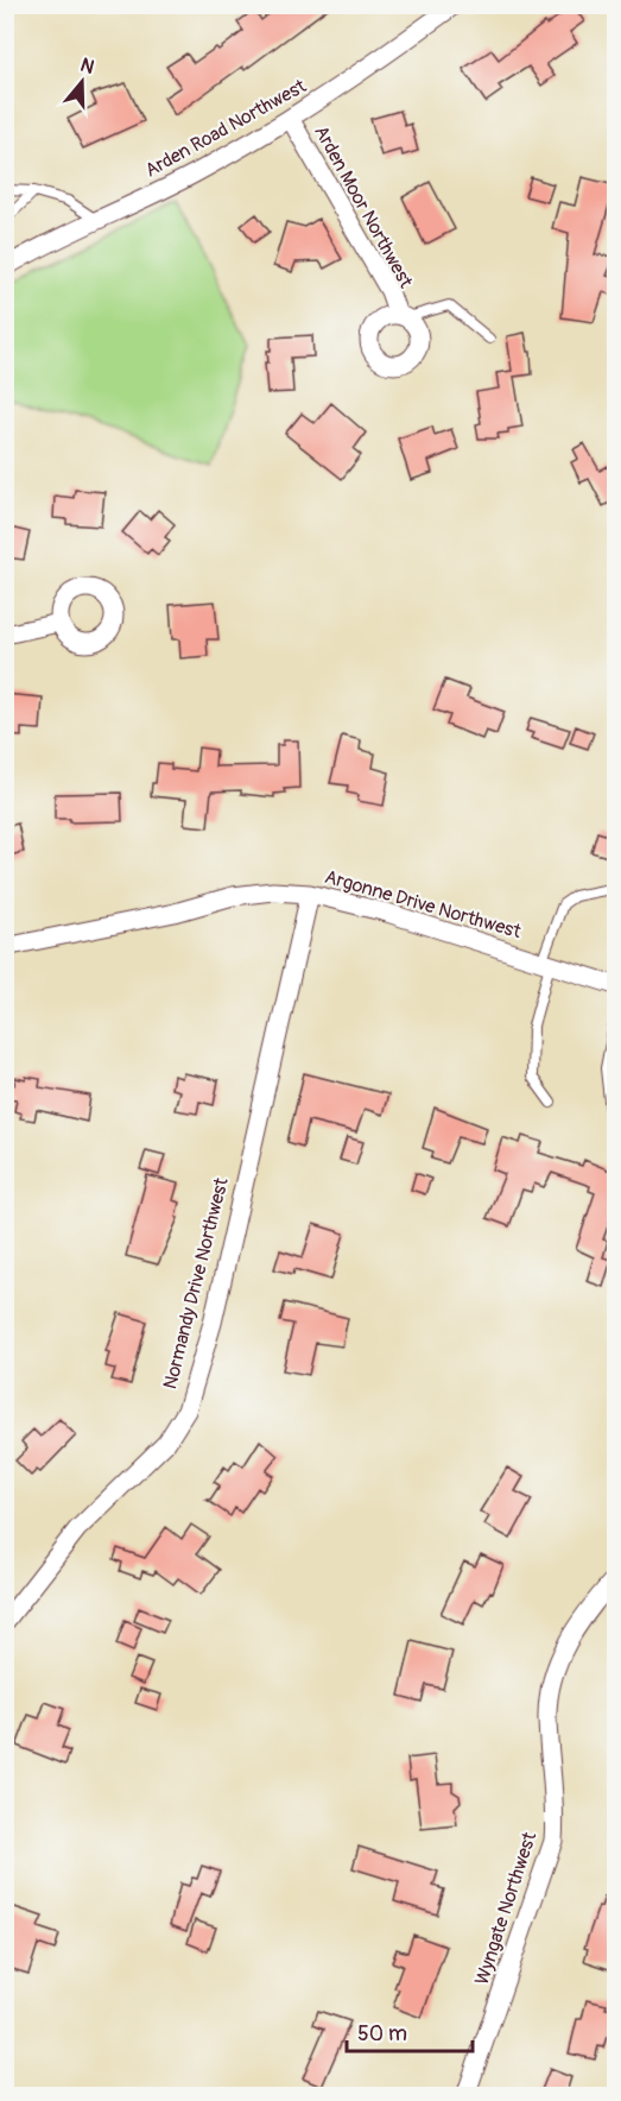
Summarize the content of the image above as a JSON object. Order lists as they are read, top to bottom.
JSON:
{
  "streets": {
    "street": [
      "Arden Road Northwest",
      "Arden Moor Northwest",
      "Argonne Drive Northwest",
      "Normandy Drive Northwest",
      "Wyngate Northwest"
    ]
  },
  "crossings": [
    ["Arden Road Northwest", "Arden Moor Northwest"],
    ["Argonne Drive Northwest", "Normandy Drive Northwest"]
  ],
  "scale_bar": "50 m",
  "north": "top"
}
